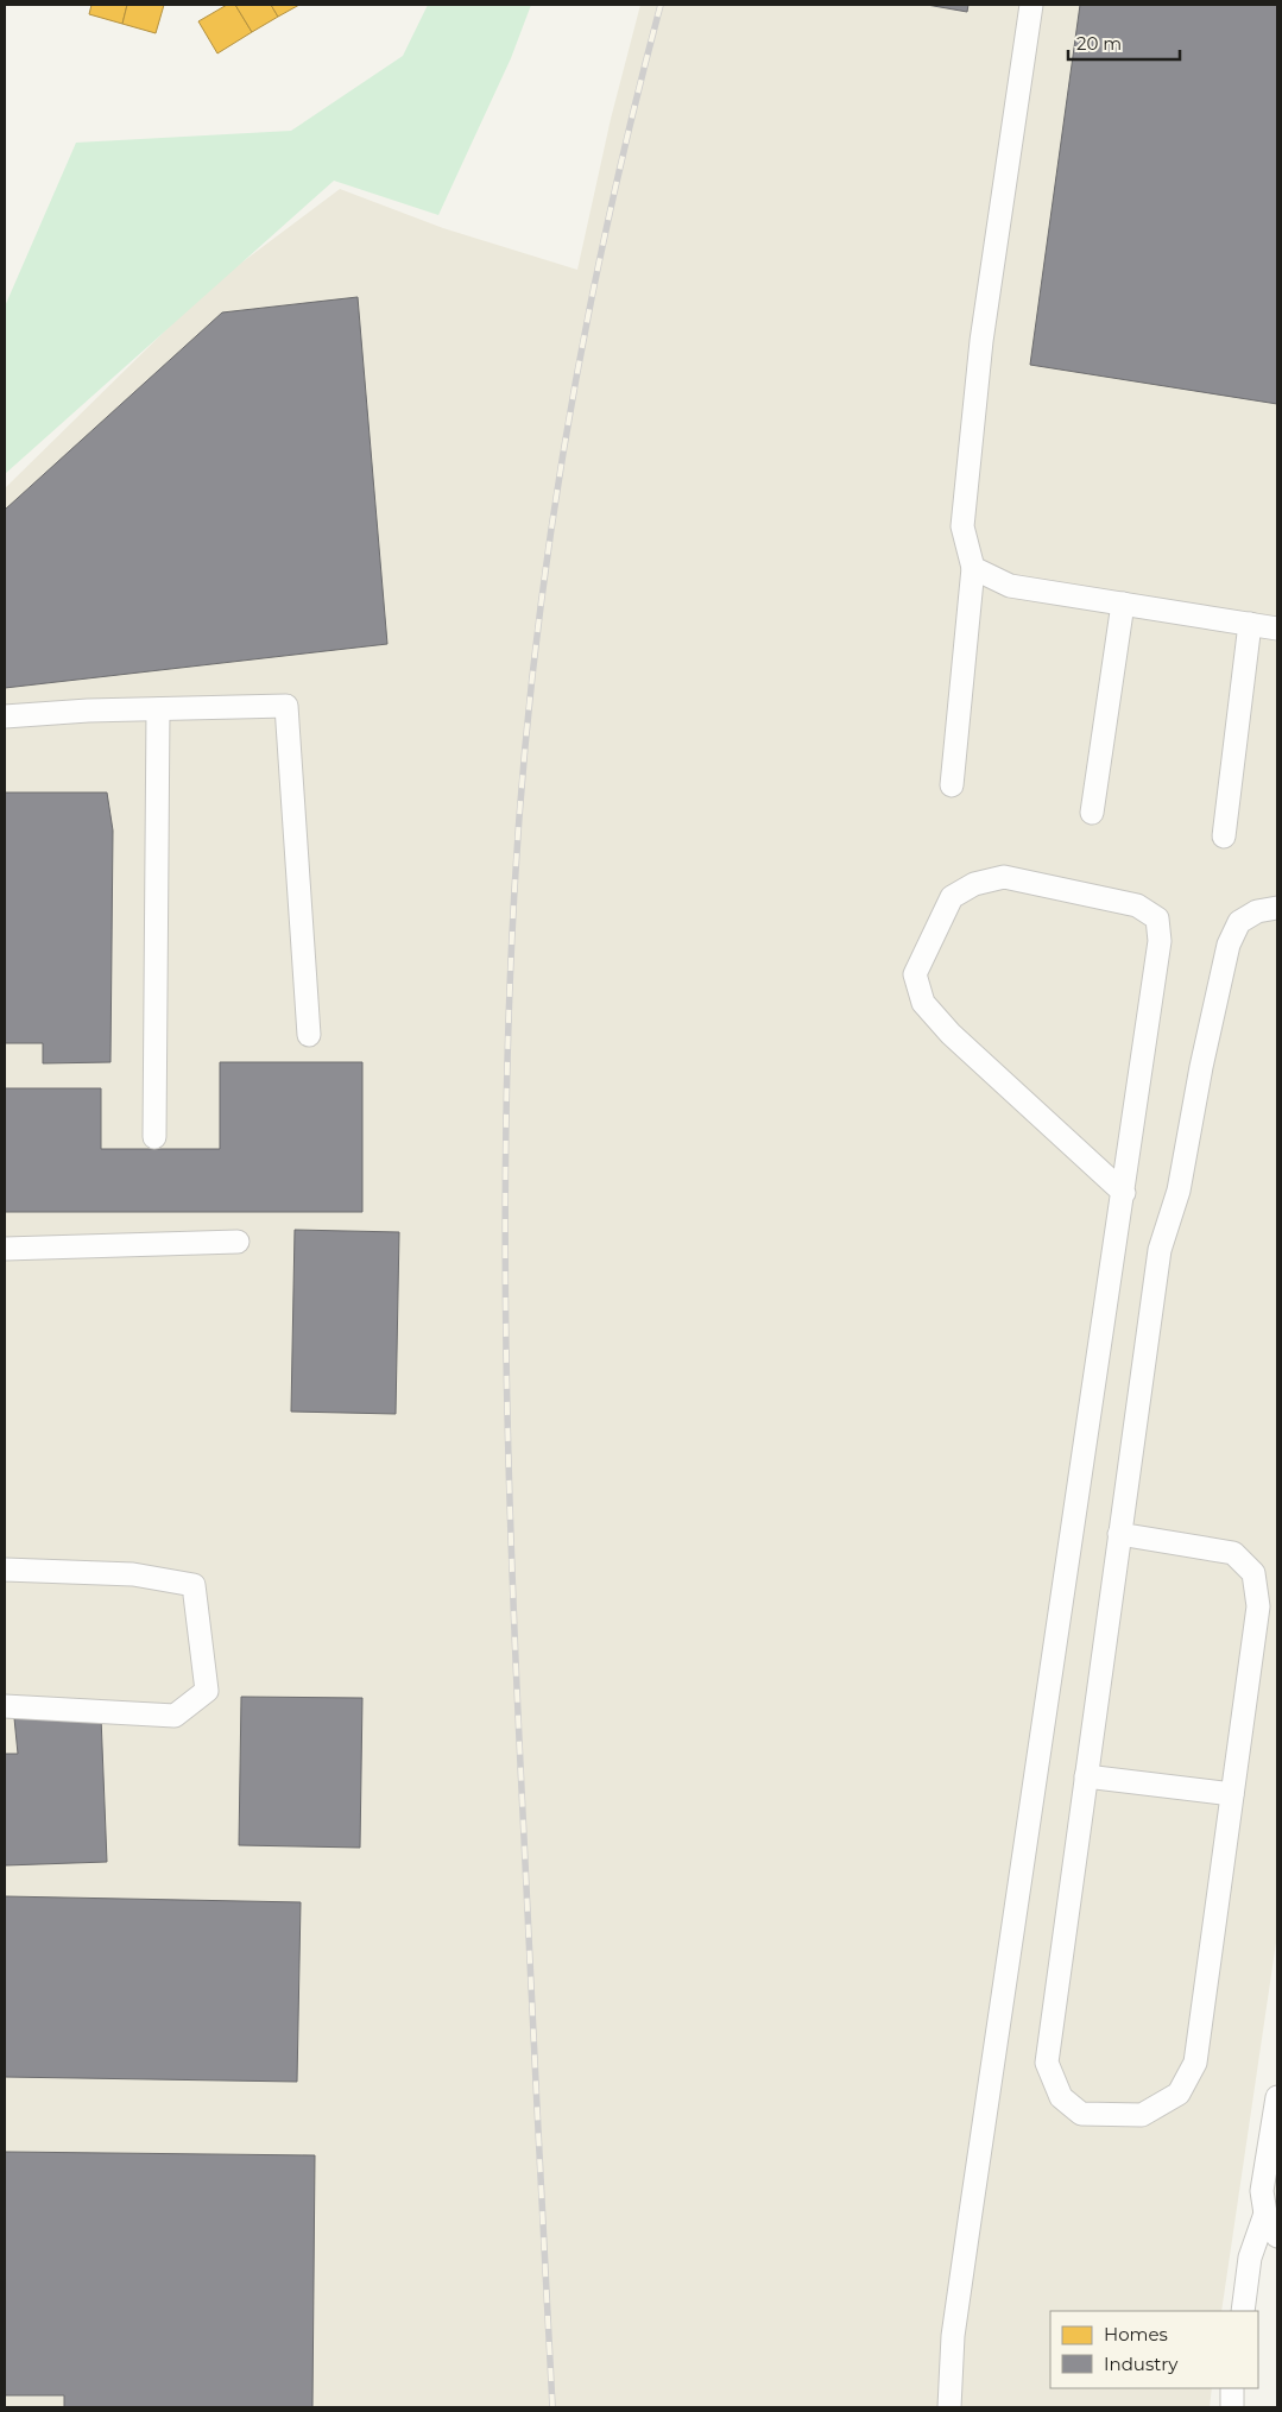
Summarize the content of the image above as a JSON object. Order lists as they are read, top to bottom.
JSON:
{
  "legend": ["Homes", "Industry"],
  "scale_bar": "20 m"
}
